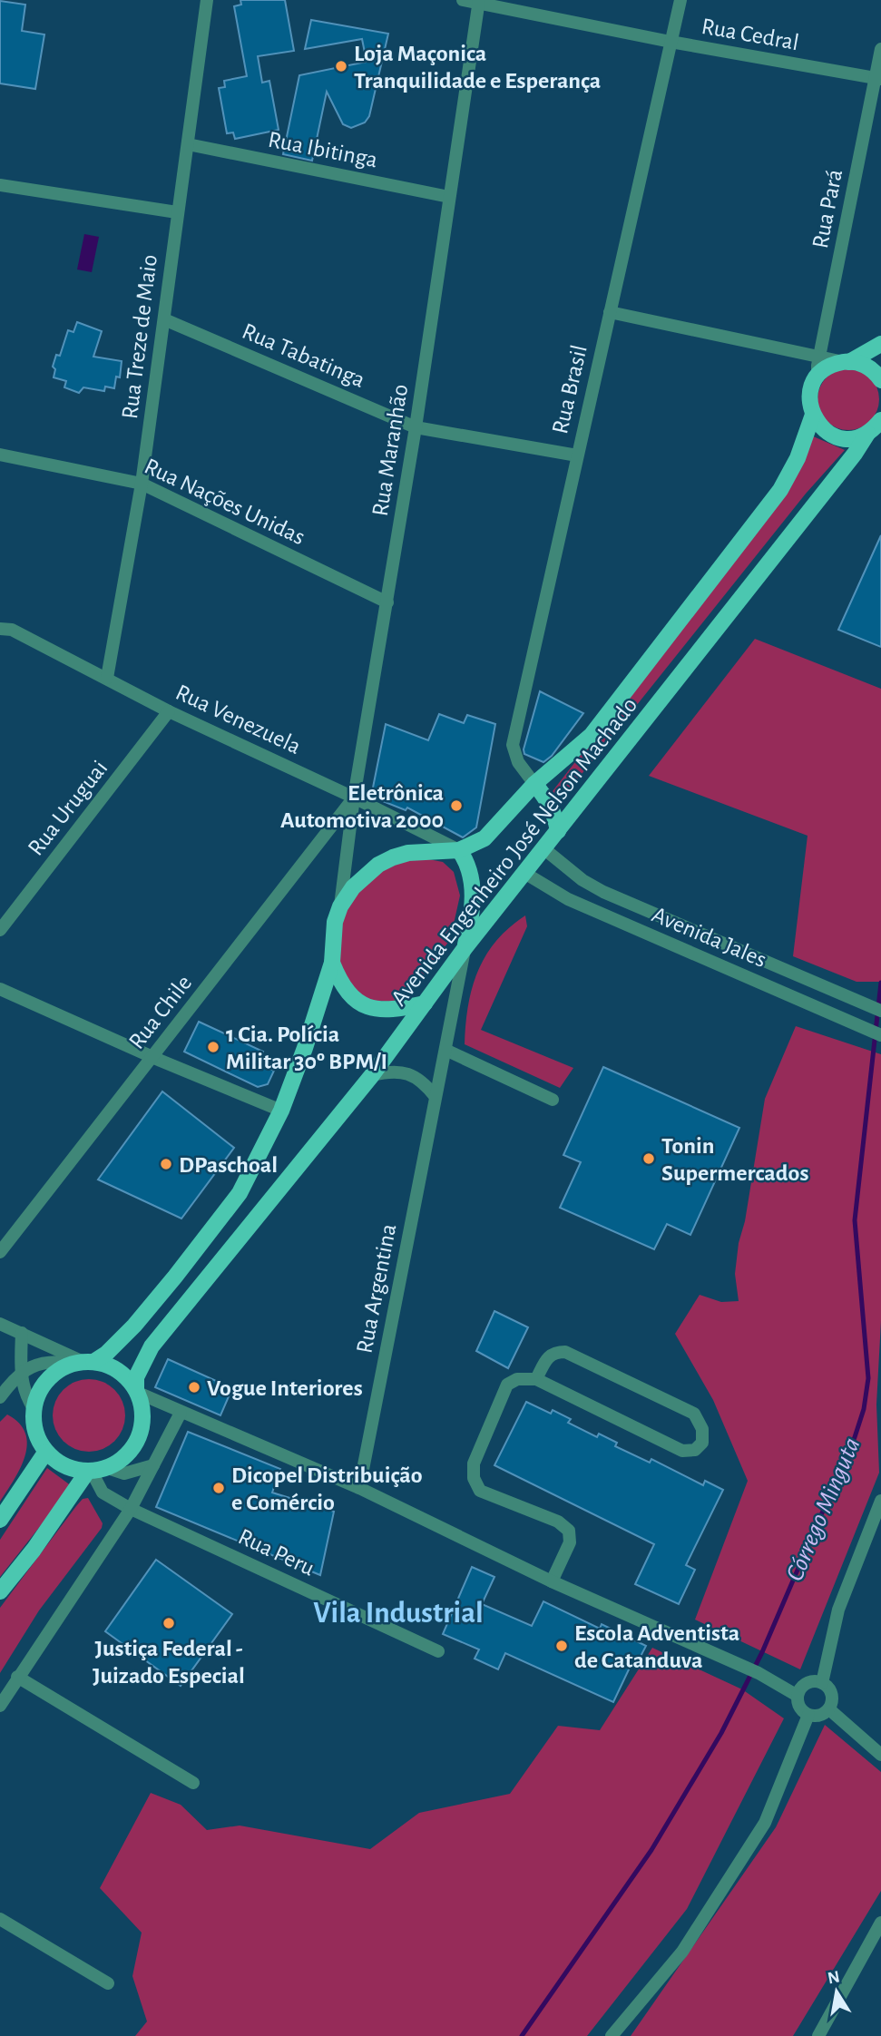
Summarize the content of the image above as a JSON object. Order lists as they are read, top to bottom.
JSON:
{
  "streets": {
    "main road": ["Avenida Engenheiro José Nelson Machado"],
    "street": [
      "Rua Cedral",
      "Rua Ibitinga",
      "Rua Pará",
      "Rua Treze de Maio",
      "Rua Tabatinga",
      "Rua Brasil",
      "Rua Maranhão",
      "Rua Nações Unidas",
      "Rua Venezuela",
      "Rua Uruguai",
      "Avenida Jales",
      "Rua Chile",
      "Rua Argentina",
      "Rua Peru"
    ]
  },
  "crossings": [
    ["Rua Cedral", "Rua Pará"],
    ["Rua Cedral", "Rua Brasil"],
    ["Rua Cedral", "Rua Maranhão"],
    ["Rua Ibitinga", "Rua Treze de Maio"],
    ["Rua Ibitinga", "Rua Maranhão"],
    ["Rua Pará", "Avenida Engenheiro José Nelson Machado"],
    ["Rua Treze de Maio", "Rua Tabatinga"],
    ["Rua Treze de Maio", "Rua Nações Unidas"],
    ["Rua Treze de Maio", "Rua Venezuela"],
    ["Rua Tabatinga", "Rua Brasil"],
    ["Rua Tabatinga", "Rua Maranhão"],
    ["Rua Brasil", "Avenida Engenheiro José Nelson Machado"],
    ["Rua Maranhão", "Rua Nações Unidas"],
    ["Rua Maranhão", "Rua Venezuela"],
    ["Rua Maranhão", "Avenida Engenheiro José Nelson Machado"],
    ["Rua Maranhão", "Rua Chile"],
    ["Rua Maranhão", "Rua Argentina"],
    ["Rua Venezuela", "Rua Uruguai"],
    ["Rua Venezuela", "Avenida Engenheiro José Nelson Machado"],
    ["Rua Venezuela", "Rua Chile"],
    ["Rua Venezuela", "Rua Argentina"],
    ["Avenida Engenheiro José Nelson Machado", "Avenida Jales"],
    ["Avenida Engenheiro José Nelson Machado", "Rua Argentina"],
    ["Avenida Engenheiro José Nelson Machado", "Rua Peru"]
  ],
  "districts": ["Vila Industrial"],
  "water": ["Córrego Minguta"],
  "places": [
    "Loja Maçonica Tranquilidade e Esperança",
    "Eletrônica Automotiva 2000",
    "1 Cia. Polícia Militar 30º BPM/I",
    "Tonin Supermercados",
    "DPaschoal",
    "Vogue Interiores",
    "Dicopel Distribuição e Comércio",
    "Justiça Federal - Juizado Especial",
    "Escola Adventista de Catanduva"
  ],
  "north": "top"
}
